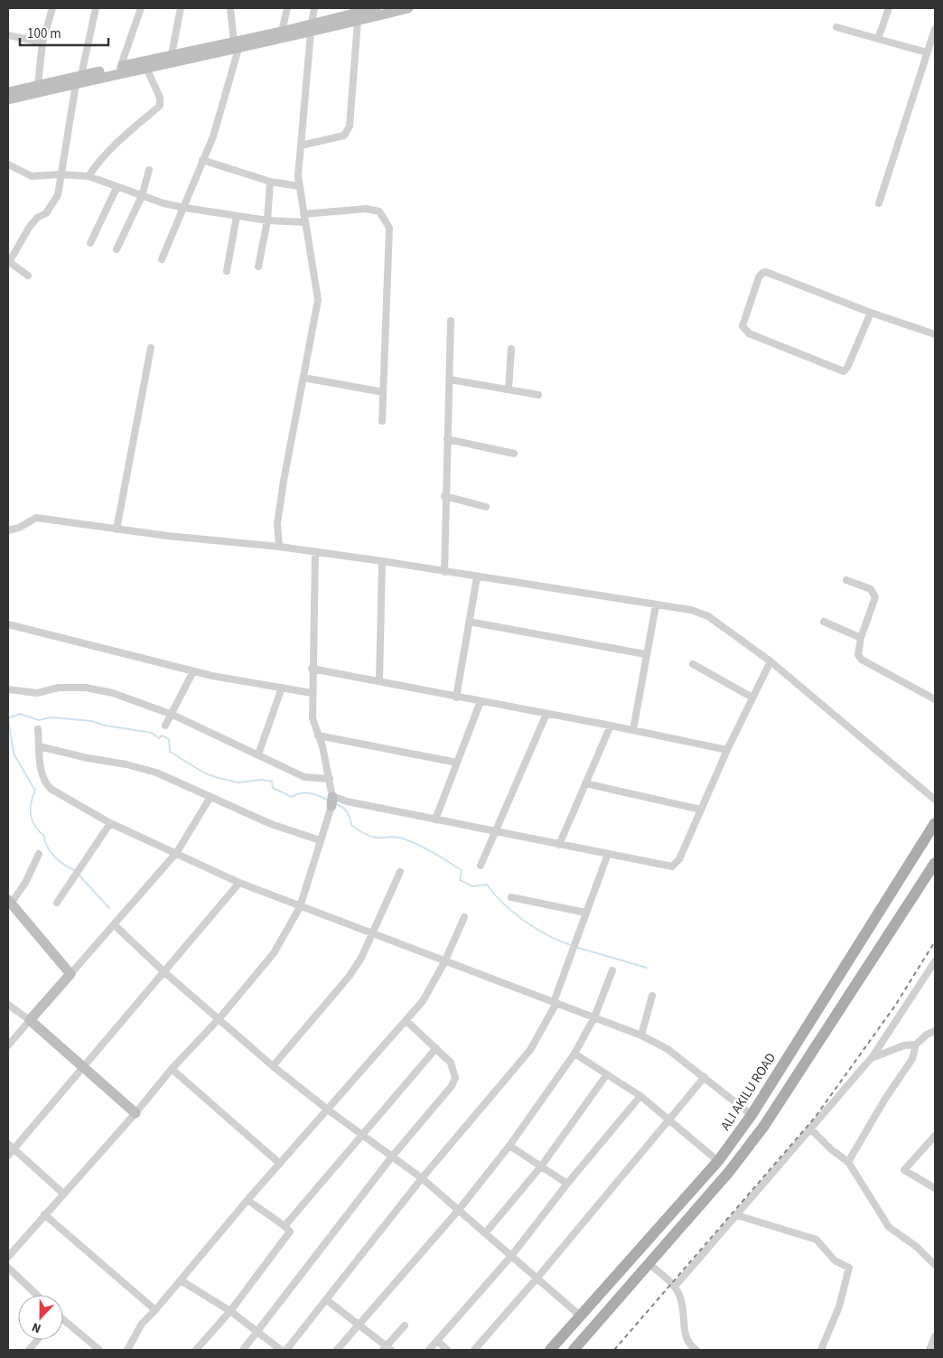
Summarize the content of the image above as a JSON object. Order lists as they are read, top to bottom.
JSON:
{
  "streets": {
    "main road": ["ALI AKILU ROAD"]
  },
  "scale_bar": "100 m",
  "north": "bottom"
}
